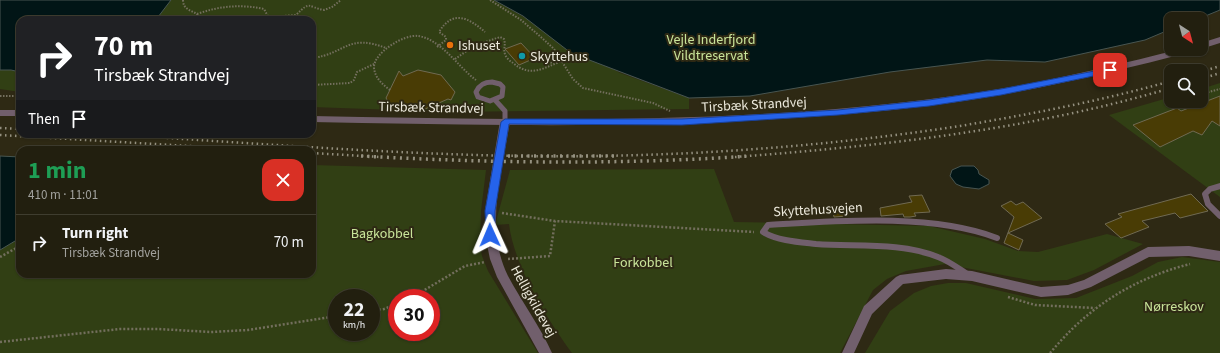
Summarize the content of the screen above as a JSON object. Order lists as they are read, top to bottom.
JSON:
{
  "streets": {
    "street": ["Tirsbæk Strandvej", "Skyttehusvejen", "Helligkildevej"]
  },
  "crossings": [
    ["Tirsbæk Strandvej", "Helligkildevej"]
  ],
  "parks": [
    "Vejle Inderfjord Vildtreservat",
    "Bagkobbel",
    "Forkobbel",
    "Nørreskov"
  ],
  "places": ["Ishuset", "Skyttehus"],
  "north": "bottom right",
  "page": {
    "turn": ["70 m", "Tirsbæk Strandvej"],
    "then": "Then",
    "heading": ["1 min", "410 m · 11:01"],
    "list": [
      {
        "name": "Turn right",
        "note": "Tirsbæk Strandvej",
        "value": "70 m"
      }
    ],
    "speed": "22 km/h",
    "limit": "30"
  }
}
